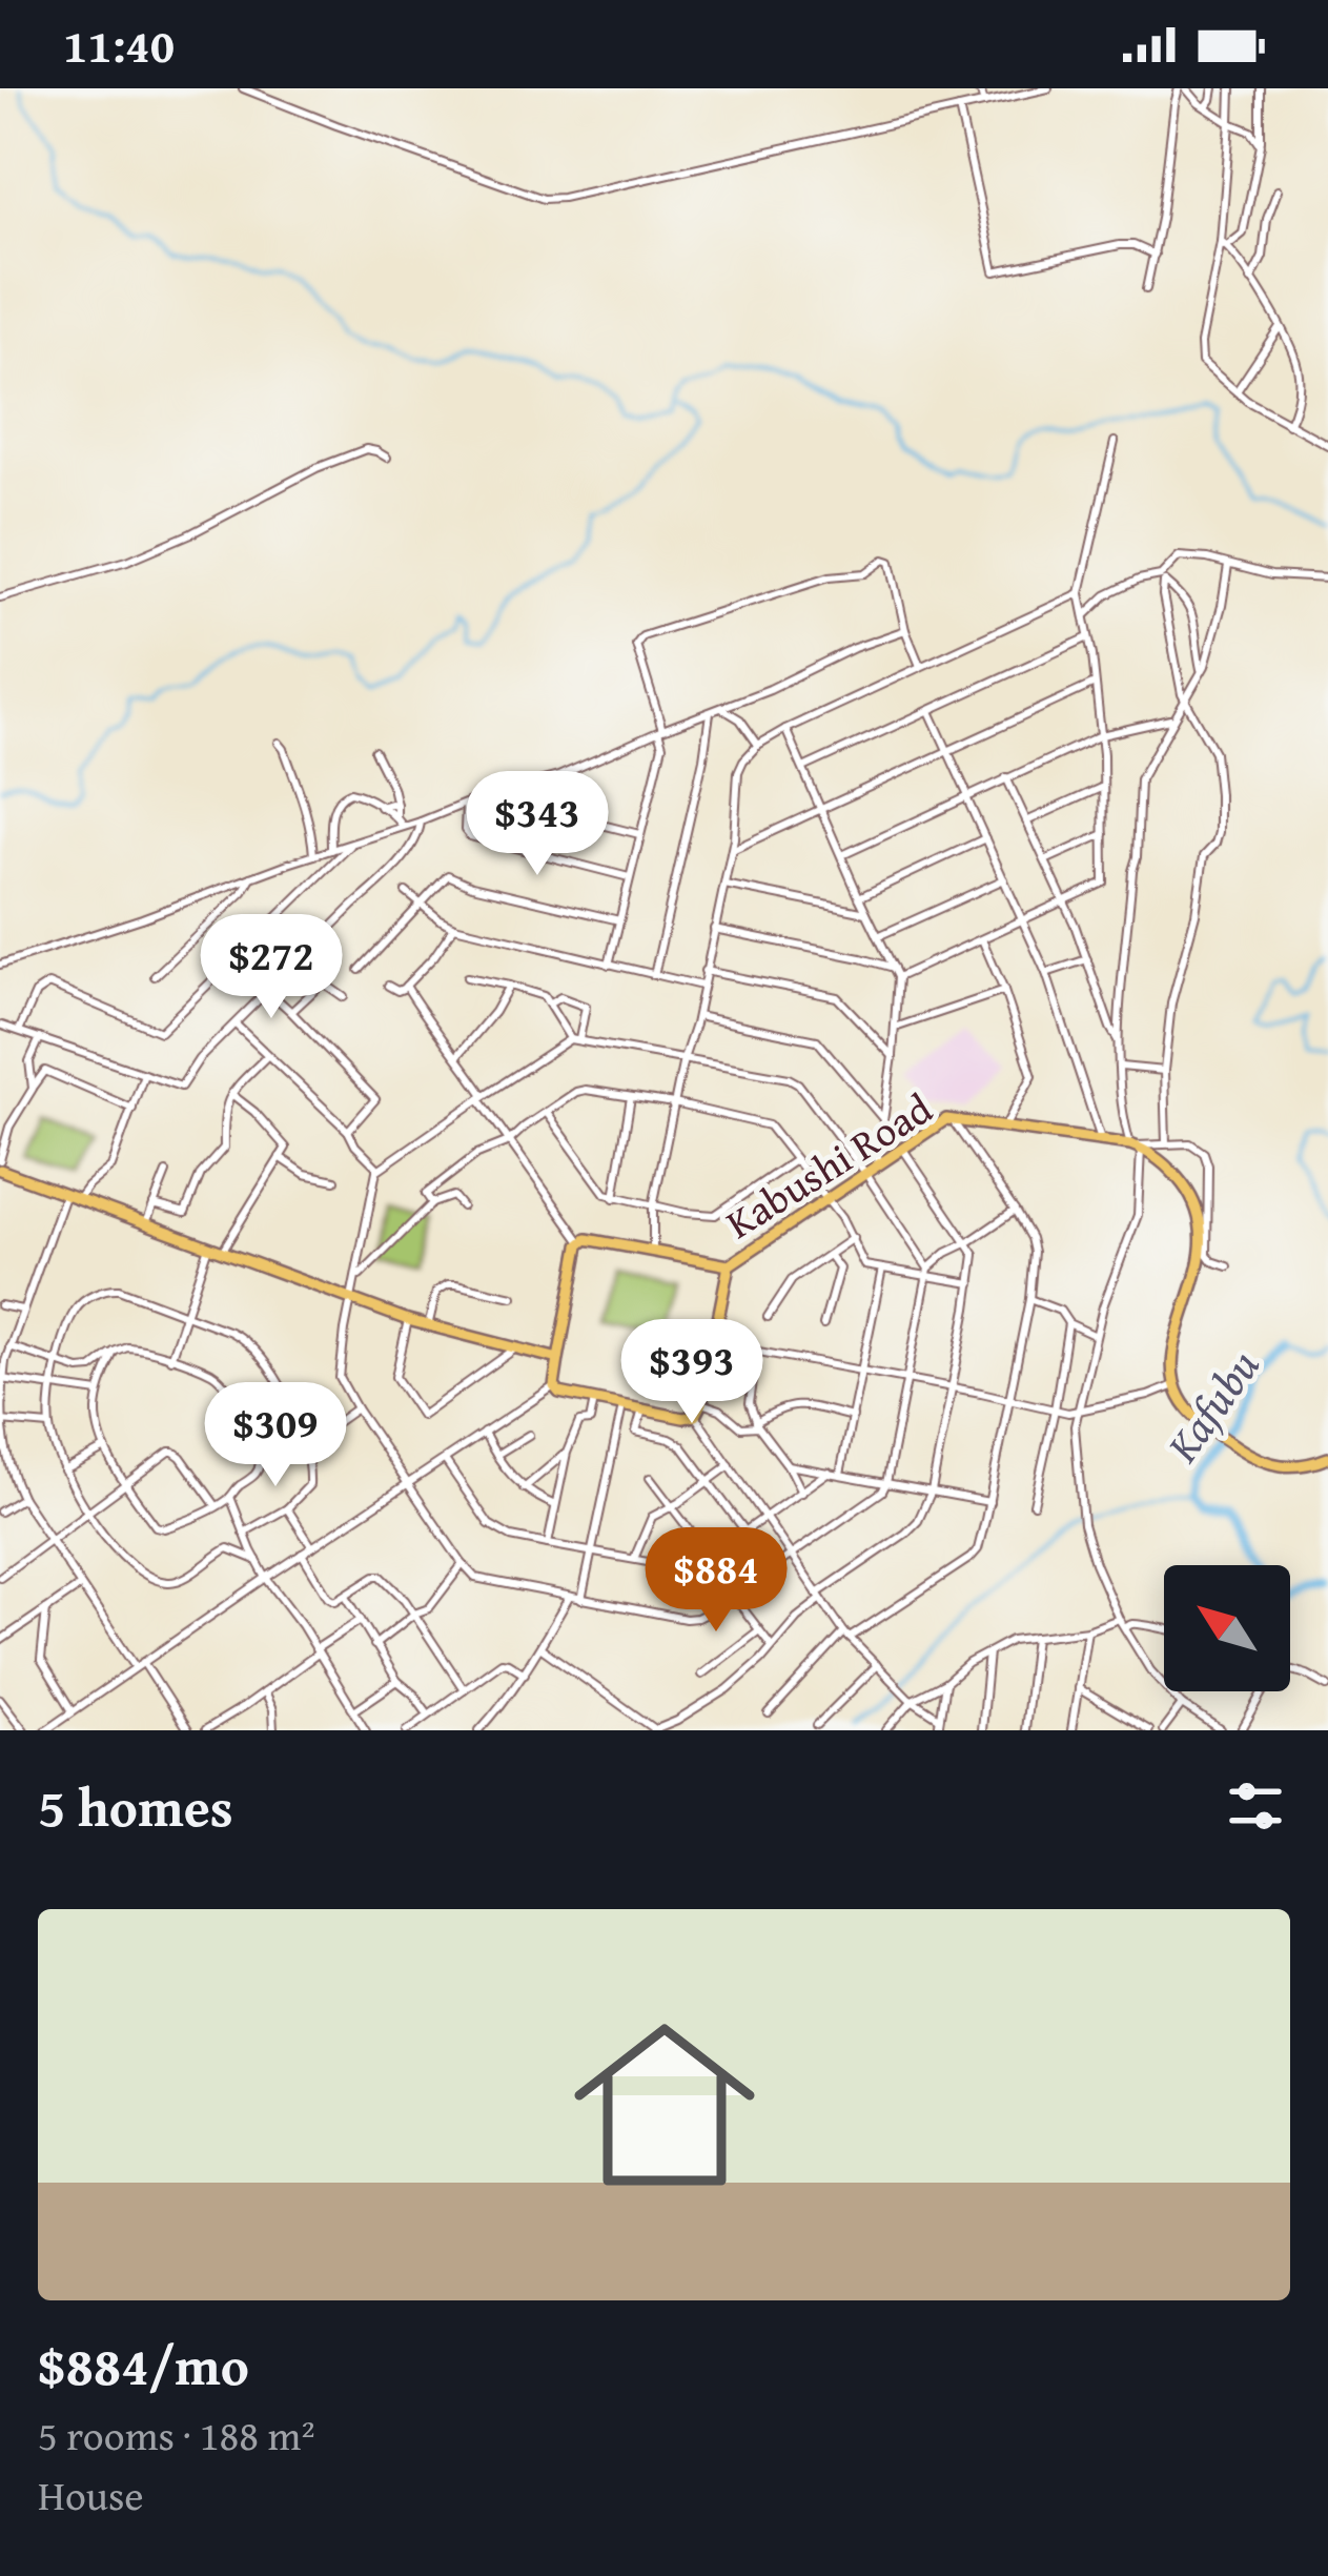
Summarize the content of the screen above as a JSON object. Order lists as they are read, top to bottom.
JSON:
{
  "streets": {
    "main road": ["Kabushi Road"]
  },
  "water": ["Kafubu"],
  "north": "top left",
  "page": {
    "status": "11:40",
    "price": [
      "$343",
      "$272",
      "$393",
      "$309",
      "$884"
    ],
    "heading": "5 homes",
    "list": [
      {
        "name": "$884/mo",
        "note": "5 rooms · 188 m² · House"
      }
    ]
  }
}
